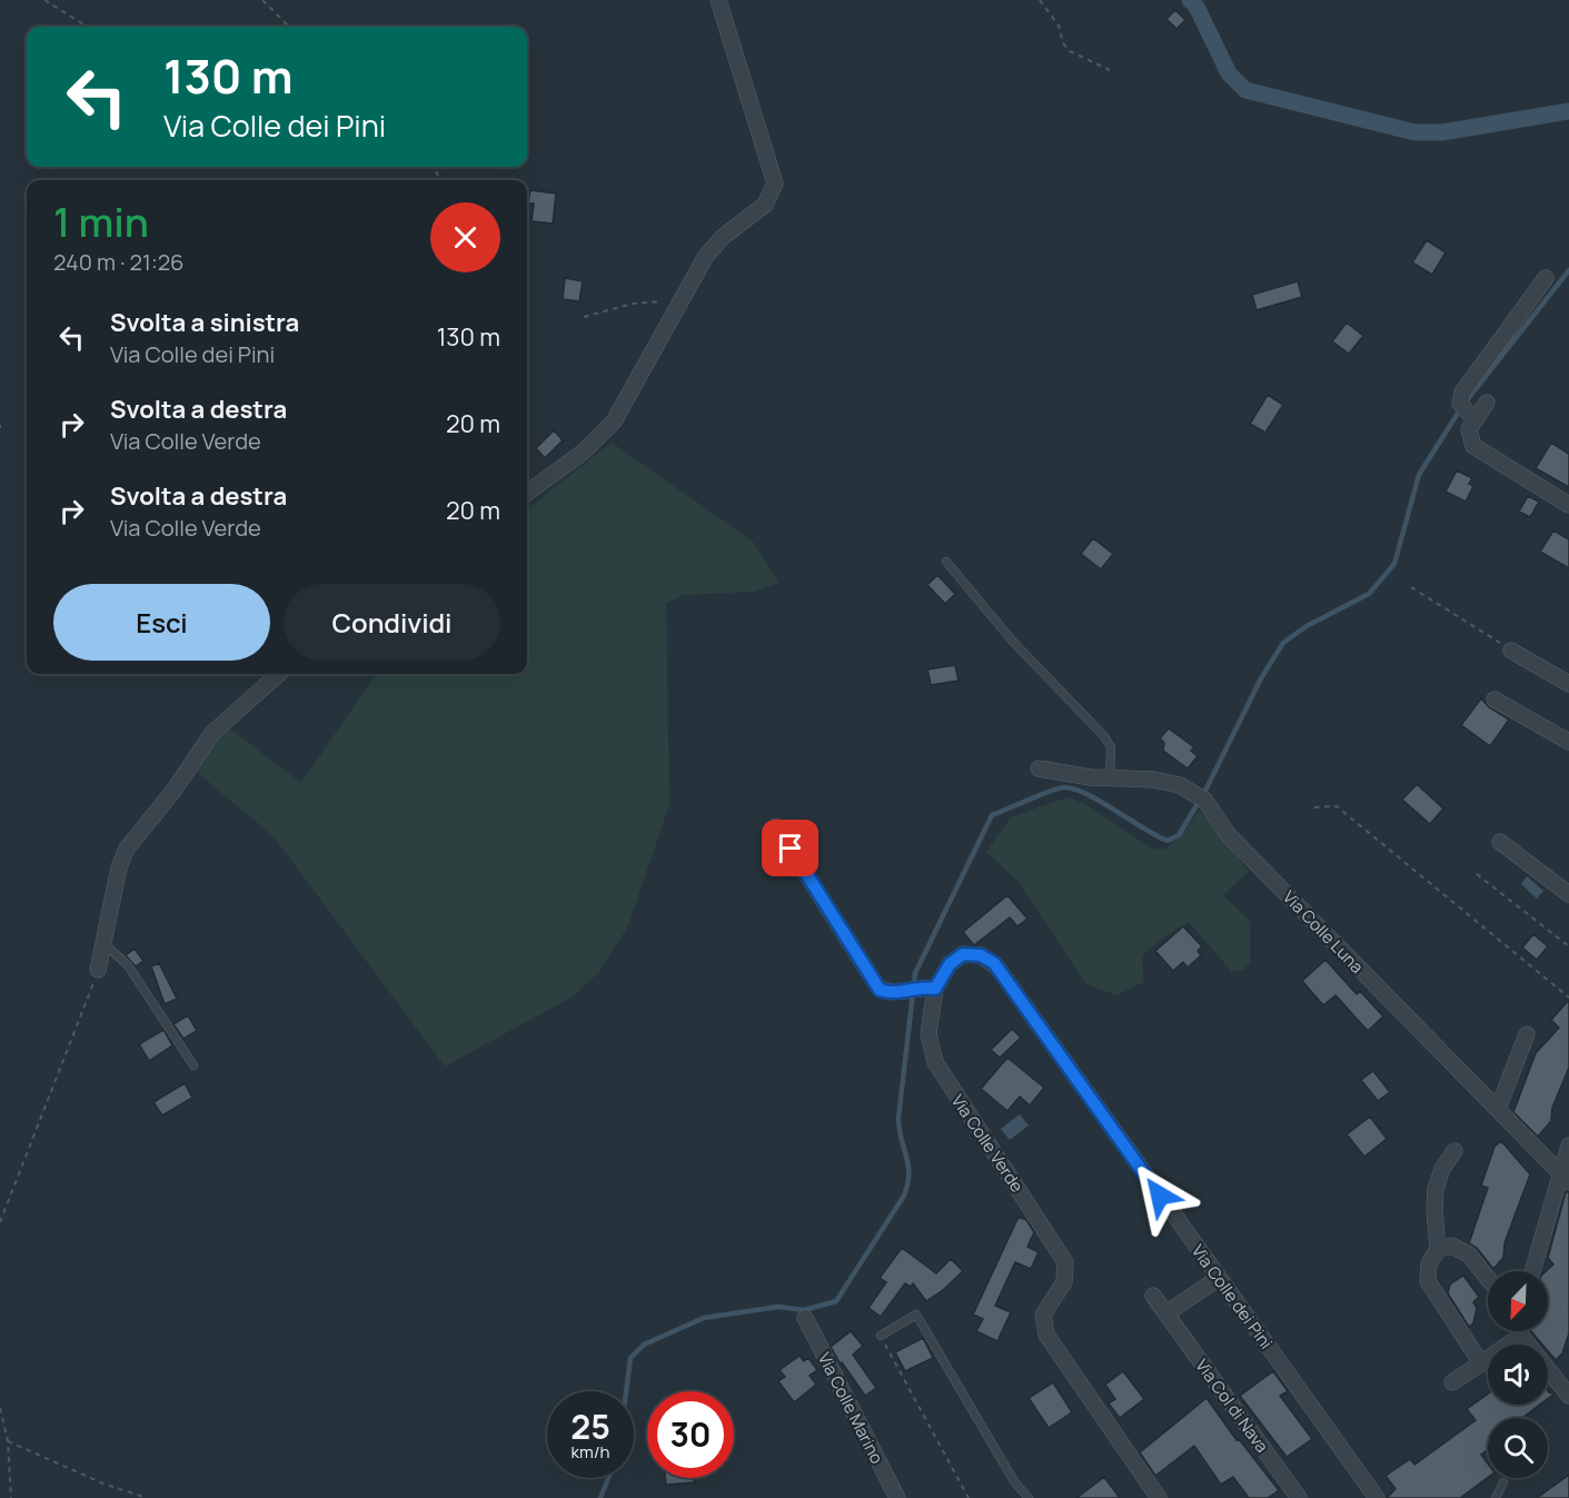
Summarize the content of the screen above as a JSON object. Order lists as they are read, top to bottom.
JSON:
{
  "streets": {
    "street": [
      "Via Colle Luna",
      "Via Colle Verde",
      "Via Colle dei Pini",
      "Via Col di Nava",
      "Via Colle Marino"
    ]
  },
  "crossings": [
    ["Via Colle Verde", "Via Colle dei Pini"]
  ],
  "north": "bottom left",
  "page": {
    "turn": ["130 m", "Via Colle dei Pini"],
    "heading": ["1 min", "240 m · 21:26"],
    "list": [
      {
        "name": "Svolta a sinistra",
        "note": "Via Colle dei Pini",
        "value": "130 m"
      },
      {
        "name": "Svolta a destra",
        "note": "Via Colle Verde",
        "value": "20 m"
      },
      {
        "name": "Svolta a destra",
        "note": "Via Colle Verde",
        "value": "20 m"
      }
    ],
    "buttons": ["Esci", "Condividi"],
    "speed": "25 km/h",
    "limit": "30"
  }
}
